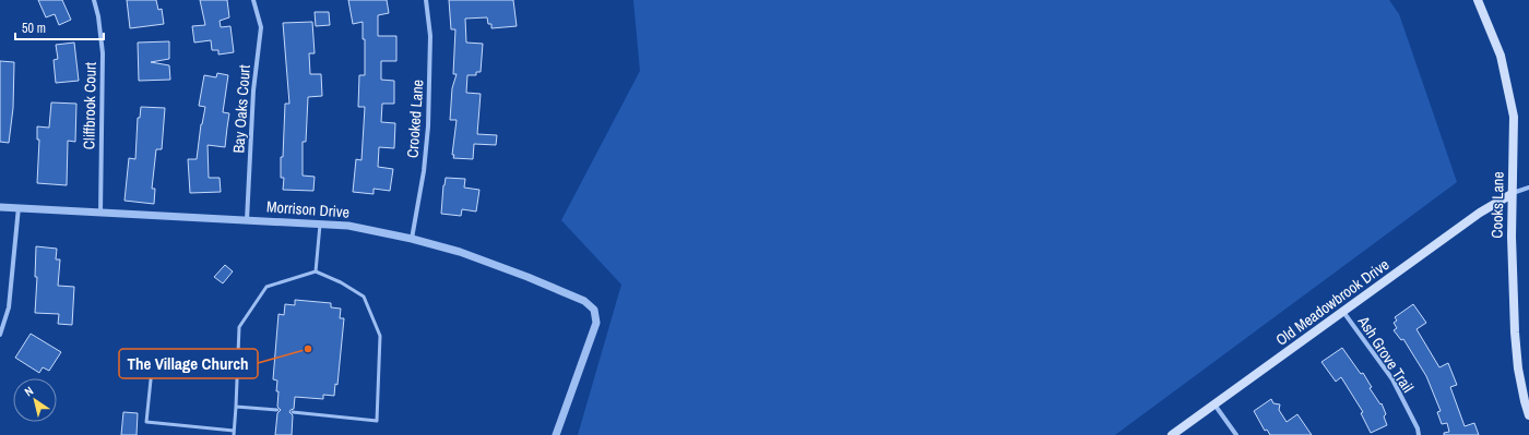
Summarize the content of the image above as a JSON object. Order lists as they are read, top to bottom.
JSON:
{
  "streets": {
    "main road": ["Cooks Lane", "Old Meadowbrook Drive"],
    "street": [
      "Cliffbrook Court",
      "Bay Oaks Court",
      "Crooked Lane",
      "Morrison Drive",
      "Ash Grove Trail"
    ]
  },
  "crossings": [
    ["Cliffbrook Court", "Morrison Drive"],
    ["Bay Oaks Court", "Morrison Drive"],
    ["Crooked Lane", "Morrison Drive"],
    ["Cooks Lane", "Old Meadowbrook Drive"],
    ["Old Meadowbrook Drive", "Ash Grove Trail"]
  ],
  "places": ["The Village Church"],
  "scale_bar": "50 m",
  "north": "top left"
}
